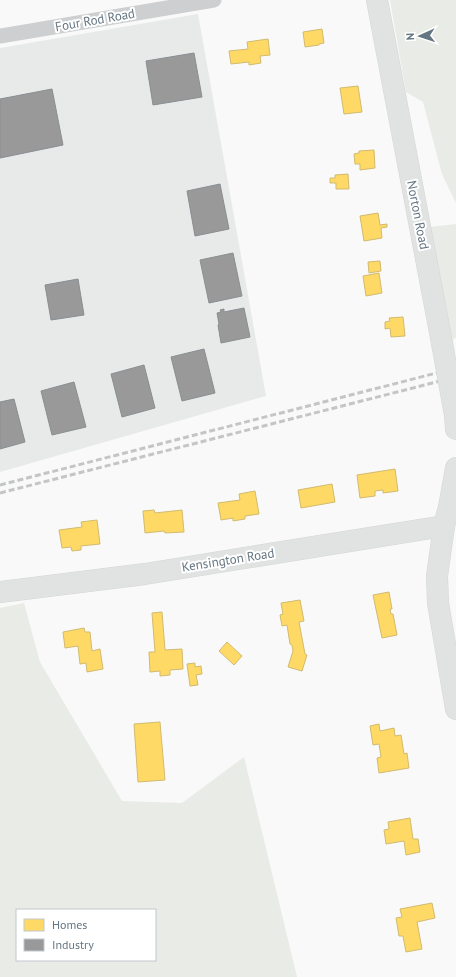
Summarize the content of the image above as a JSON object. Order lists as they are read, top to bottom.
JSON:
{
  "streets": {
    "main road": ["Norton Road", "Kensington Road"],
    "street": ["Four Rod Road"]
  },
  "legend": ["Homes", "Industry"],
  "north": "left"
}
